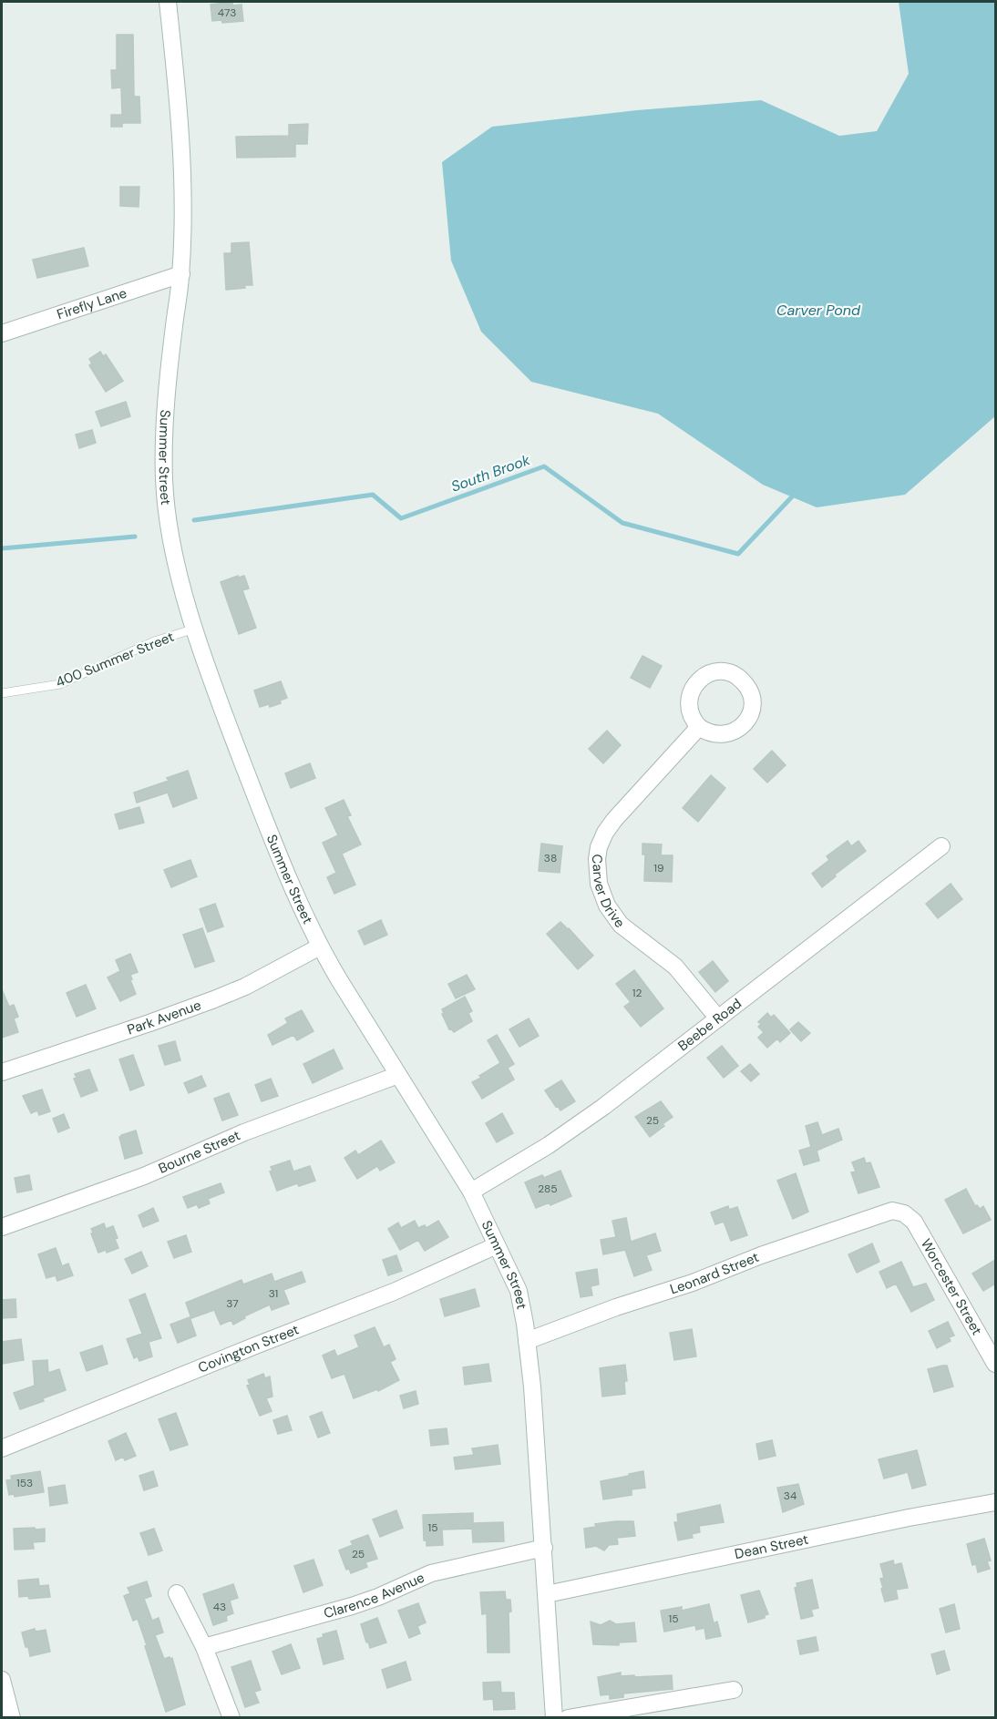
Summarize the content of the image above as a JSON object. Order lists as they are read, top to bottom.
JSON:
{
  "streets": {
    "street": [
      "Firefly Lane",
      "Summer Street",
      "Carver Drive",
      "Park Avenue",
      "Beebe Road",
      "Bourne Street",
      "Leonard Street",
      "Worcester Street",
      "Covington Street",
      "Dean Street",
      "Clarence Avenue"
    ],
    "lane": ["400 Summer Street"]
  },
  "crossings": [
    ["Firefly Lane", "Summer Street"],
    ["Summer Street", "400 Summer Street"],
    ["Summer Street", "Park Avenue"],
    ["Summer Street", "Beebe Road"],
    ["Summer Street", "Bourne Street"],
    ["Summer Street", "Leonard Street"],
    ["Summer Street", "Covington Street"],
    ["Summer Street", "Dean Street"],
    ["Summer Street", "Clarence Avenue"],
    ["Carver Drive", "Beebe Road"],
    ["Leonard Street", "Worcester Street"]
  ],
  "water": ["Carver Pond", "South Brook"],
  "house_numbers": [
    "473",
    "38",
    "19",
    "12",
    "25",
    "285",
    "31",
    "37",
    "153",
    "34",
    "15",
    "25",
    "43",
    "15"
  ]
}
